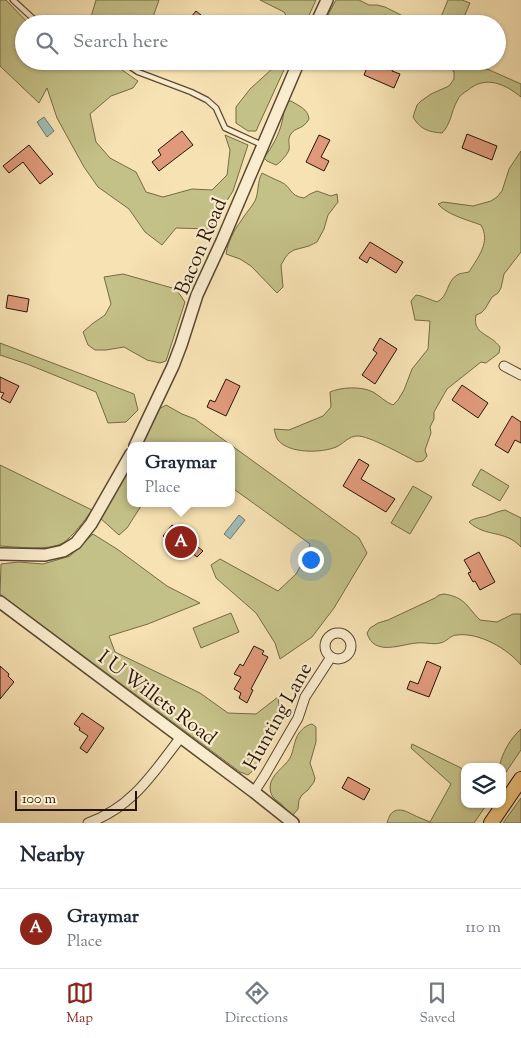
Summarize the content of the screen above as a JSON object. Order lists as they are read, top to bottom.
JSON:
{
  "streets": {
    "street": ["Bacon Road", "I U Willets Road", "Hunting Lane"]
  },
  "crossings": [
    ["I U Willets Road", "Hunting Lane"]
  ],
  "scale_bar": "100 m",
  "page": {
    "search": "Search here",
    "popup": ["Graymar", "Place"],
    "pins": "A",
    "scale": "100 m",
    "heading": "Nearby",
    "list": [
      {
        "mark": "A",
        "name": "Graymar",
        "note": "Place",
        "value": "110 m"
      }
    ],
    "nav": ["Map", "Directions", "Saved"]
  }
}
